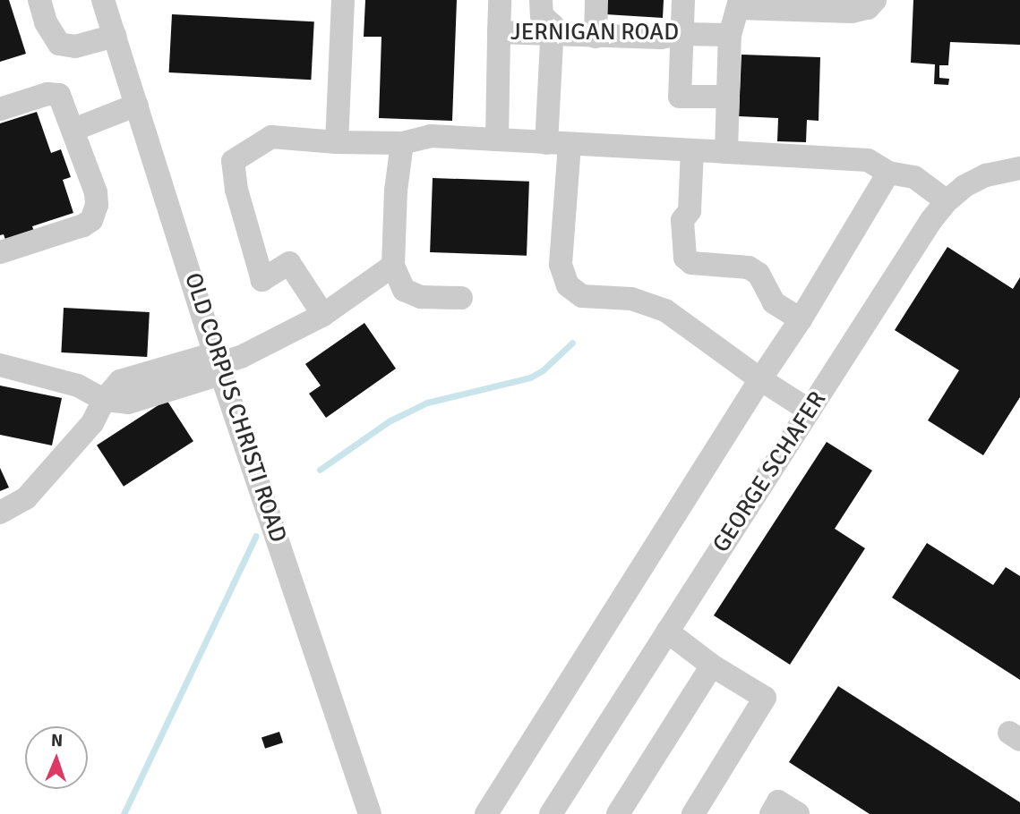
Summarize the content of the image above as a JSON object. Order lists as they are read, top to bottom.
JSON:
{
  "streets": {
    "street": ["JERNIGAN ROAD", "OLD CORPUS CHRISTI ROAD", "GEORGE SCHAFER"]
  },
  "north": "top"
}
